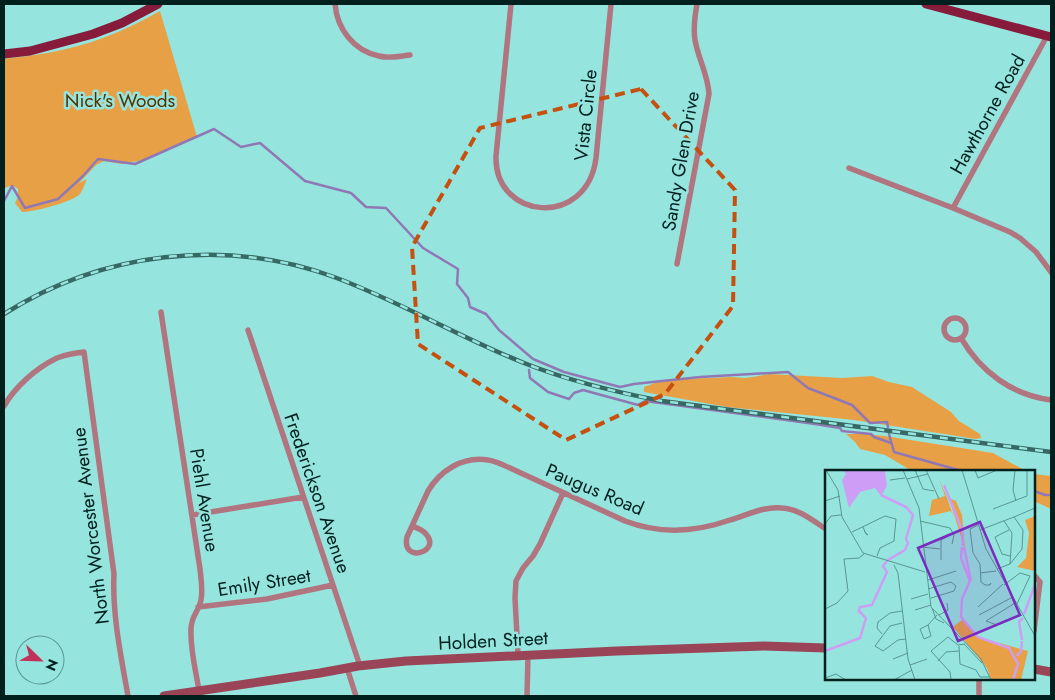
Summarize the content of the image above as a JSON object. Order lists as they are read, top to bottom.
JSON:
{
  "streets": {
    "main road": ["Holden Street"],
    "street": [
      "Hawthorne Road",
      "Vista Circle",
      "Sandy Glen Drive",
      "Paugus Road",
      "Frederickson Avenue",
      "Piehl Avenue",
      "North Worcester Avenue",
      "Emily Street"
    ]
  },
  "crossings": [
    ["Frederickson Avenue", "Emily Street"],
    ["Frederickson Avenue", "Holden Street"],
    ["Piehl Avenue", "Emily Street"],
    ["Piehl Avenue", "Holden Street"]
  ],
  "parks": ["Nick's Woods"],
  "north": "bottom right"
}
